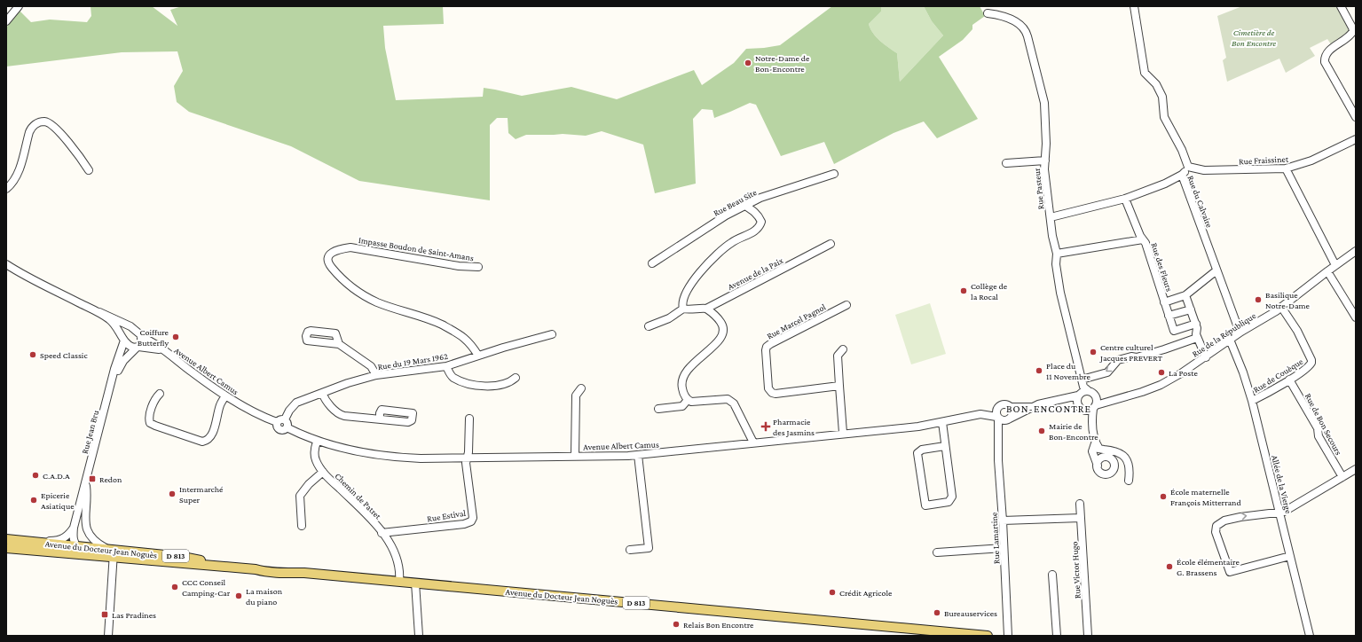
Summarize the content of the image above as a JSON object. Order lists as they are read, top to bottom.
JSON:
{
  "streets": {
    "main road": ["Avenue du Docteur Jean Noguès", "D 813"],
    "street": [
      "Rue Fraissinet",
      "Rue Pasteur",
      "Rue du Calvaire",
      "Rue Beau Site",
      "Impasse Boudon de Saint-Amans",
      "Rue des Fleurs",
      "Avenue de la Paix",
      "Rue Marcel Pagnol",
      "Rue de la République",
      "Rue du 19 Mars 1962",
      "Avenue Albert Camus",
      "Rue de Couèque",
      "Rue de Bon Secours",
      "Rue Jean Bru",
      "Allée de la Vierge",
      "Chemin de Patret",
      "Rue Estival",
      "Rue Lamartine",
      "Rue Victor Hugo"
    ]
  },
  "crossings": [
    ["Rue Pasteur", "Rue du Calvaire"],
    ["Rue Pasteur", "Rue de la République"],
    ["Rue du Calvaire", "Rue des Fleurs"],
    ["Rue du Calvaire", "Rue de la République"],
    ["Impasse Boudon de Saint-Amans", "Rue du 19 Mars 1962"],
    ["Rue de la République", "Rue de Couèque"],
    ["Rue de la République", "Allée de la Vierge"],
    ["Rue du 19 Mars 1962", "Avenue Albert Camus"],
    ["Avenue Albert Camus", "Rue Jean Bru"],
    ["Avenue Albert Camus", "Chemin de Patret"],
    ["Avenue Albert Camus", "Rue Estival"],
    ["Avenue Albert Camus", "Rue Lamartine"],
    ["Rue de Couèque", "Rue de Bon Secours"],
    ["Rue de Couèque", "Allée de la Vierge"],
    ["Rue Jean Bru", "Avenue du Docteur Jean Noguès"],
    ["Chemin de Patret", "Rue Estival"],
    ["Chemin de Patret", "Avenue du Docteur Jean Noguès"]
  ],
  "districts": ["BON-ENCONTRE"],
  "parks": ["Cimetière de Bon Encontre"],
  "places": {
    "other": [
      "Notre-Dame de Bon-Encontre",
      "Collège de la Rocal",
      "Basilique Notre-Dame",
      "Coiffure Butterfly",
      "Centre culturel Jacques PREVERT",
      "Speed Classic",
      "Place du 11 Novembre",
      "La Poste",
      "Mairie de Bon-Encontre",
      "C.A.D.A",
      "Intermarché Super",
      "École maternelle François Mitterrand",
      "Epicerie Asiatique",
      "École élémentaire G. Brassens",
      "CCC Conseil Camping-Car",
      "Crédit Agricole",
      "La maison du piano",
      "Bureauservices",
      "Relais Bon Encontre"
    ],
    "health": ["Pharmacie des Jasmins"],
    "transit": ["Redon", "Las Pradines"]
  }
}
